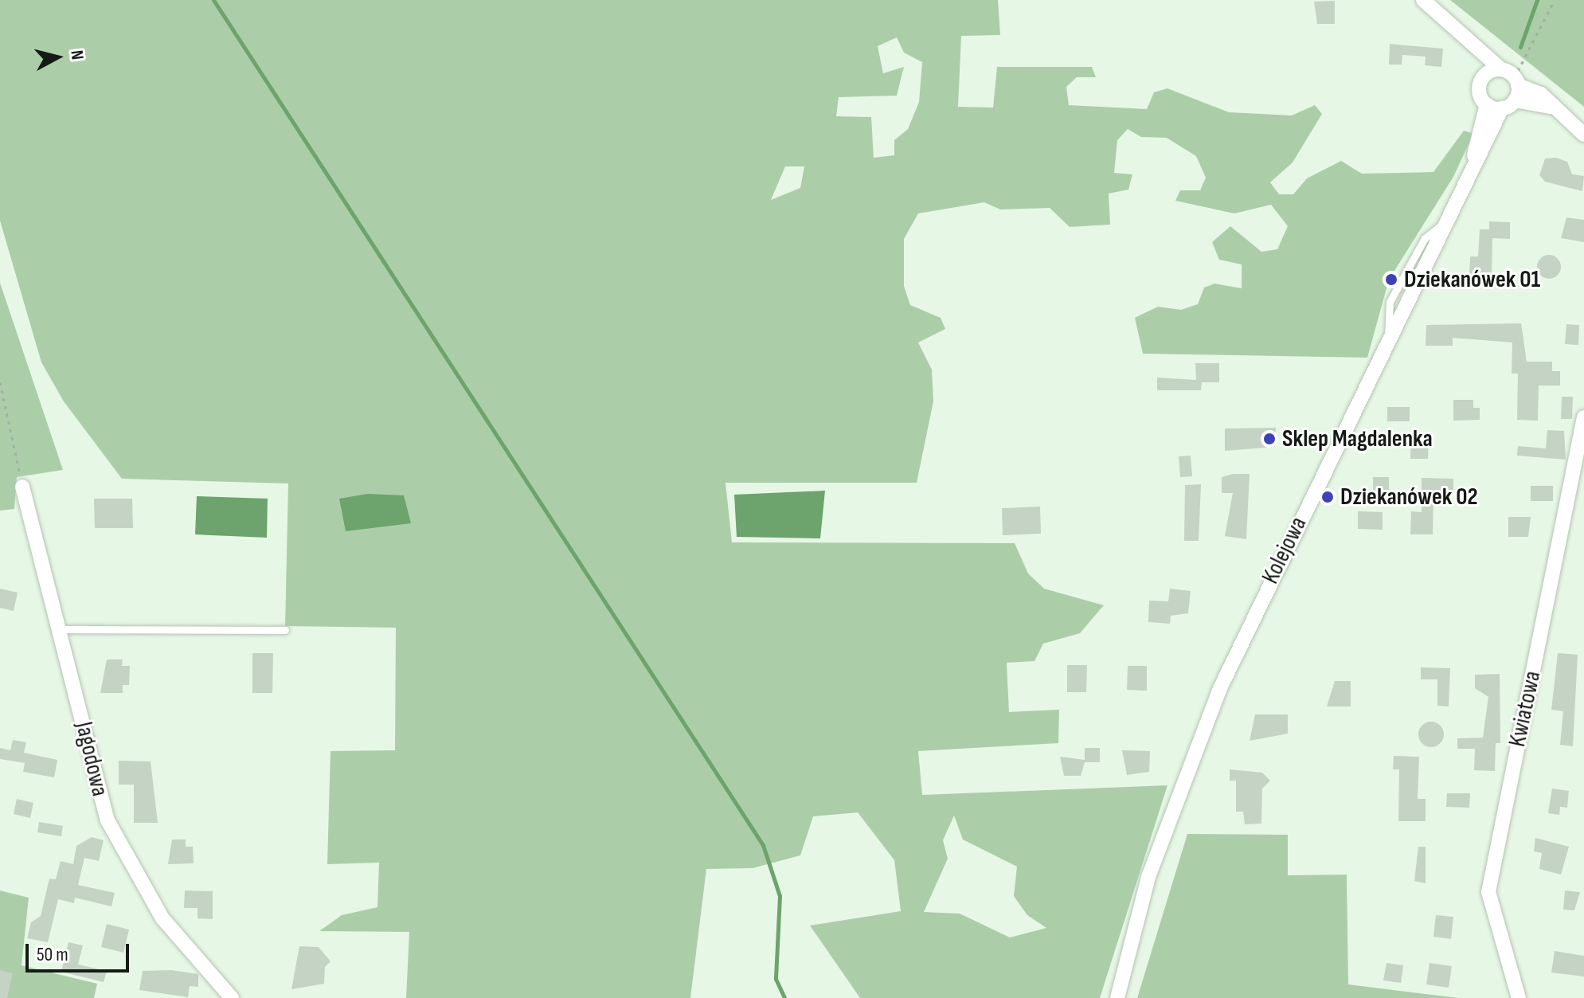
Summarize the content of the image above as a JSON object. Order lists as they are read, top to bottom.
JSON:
{
  "streets": {
    "street": ["Kolejowa", "Kwiatowa", "Jagodowa"]
  },
  "places": ["Dziekanówek 01", "Sklep Magdalenka", "Dziekanówek 02"],
  "scale_bar": "50 m",
  "north": "right"
}
